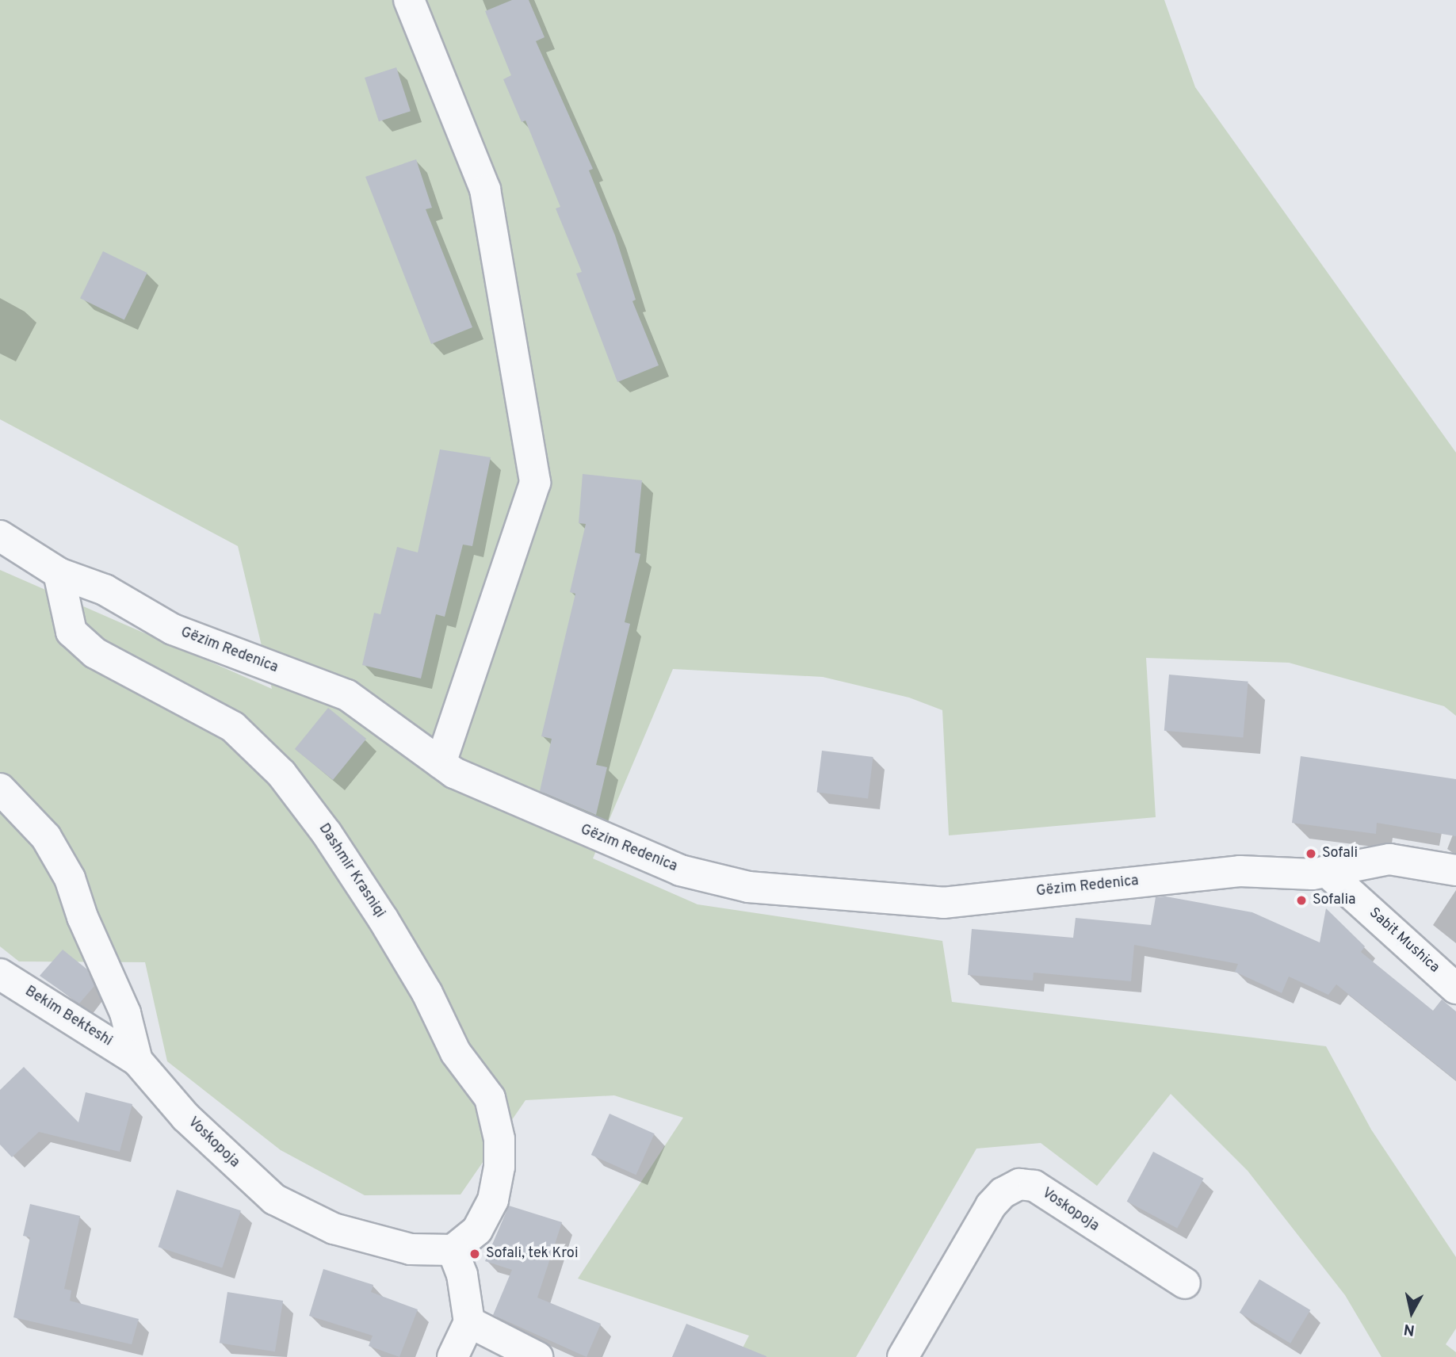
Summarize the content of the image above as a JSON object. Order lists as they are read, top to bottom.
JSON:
{
  "streets": {
    "street": [
      "Gëzim Redenica",
      "Dashmir Krasniqi",
      "Sabit Mushica",
      "Bekim Bekteshi",
      "Voskopoja"
    ]
  },
  "crossings": [
    ["Gëzim Redenica", "Dashmir Krasniqi"],
    ["Gëzim Redenica", "Sabit Mushica"],
    ["Dashmir Krasniqi", "Voskopoja"],
    ["Bekim Bekteshi", "Voskopoja"]
  ],
  "places": ["Sofali", "Sofalia", "Sofali, tek Kroi"],
  "north": "bottom"
}
